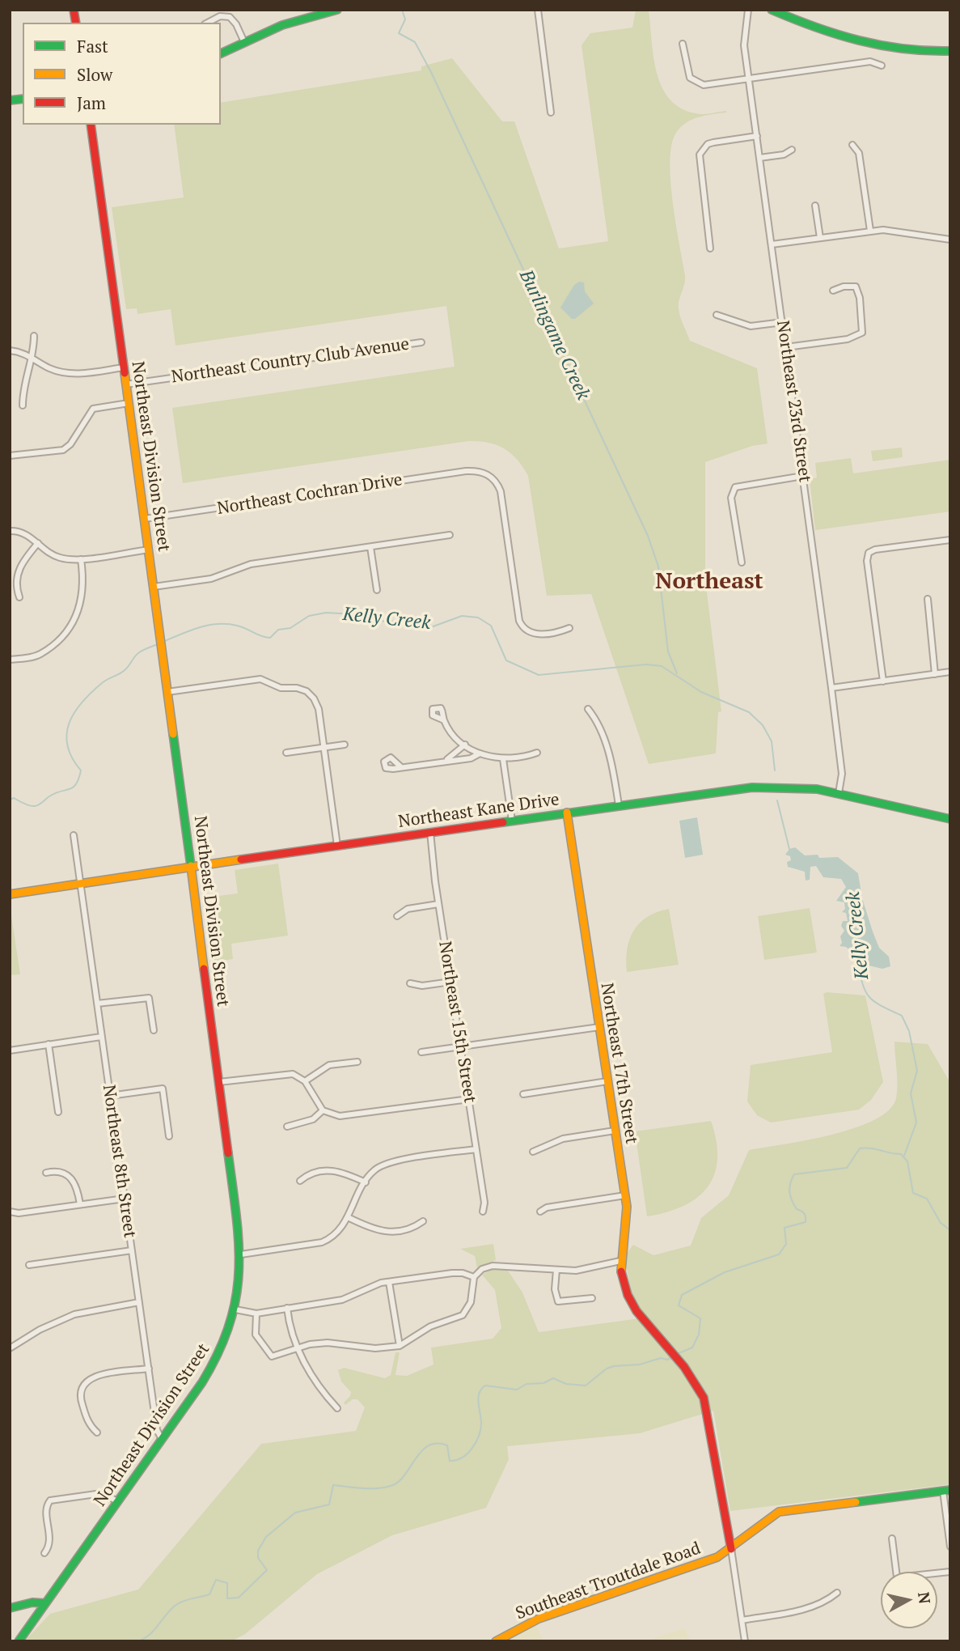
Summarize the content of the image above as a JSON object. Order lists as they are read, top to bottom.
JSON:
{
  "streets": {
    "main road": [
      "Northeast Division Street",
      "Northeast Kane Drive",
      "Northeast 17th Street",
      "Southeast Troutdale Road"
    ],
    "street": [
      "Northeast Country Club Avenue",
      "Northeast 23rd Street",
      "Northeast Cochran Drive",
      "Northeast 15th Street",
      "Northeast 8th Street"
    ]
  },
  "crossings": [
    ["Northeast Country Club Avenue", "Northeast Division Street"],
    ["Northeast 23rd Street", "Northeast Kane Drive"],
    ["Northeast Division Street", "Northeast Cochran Drive"],
    ["Northeast Division Street", "Northeast Kane Drive"],
    ["Northeast Division Street", "Northeast 8th Street"],
    ["Northeast Kane Drive", "Northeast 15th Street"],
    ["Northeast Kane Drive", "Northeast 17th Street"],
    ["Northeast Kane Drive", "Northeast 8th Street"],
    ["Northeast 17th Street", "Southeast Troutdale Road"]
  ],
  "districts": ["Northeast"],
  "water": ["Burlingame Creek", "Kelly Creek"],
  "legend": ["Fast", "Slow", "Jam"],
  "north": "right"
}
